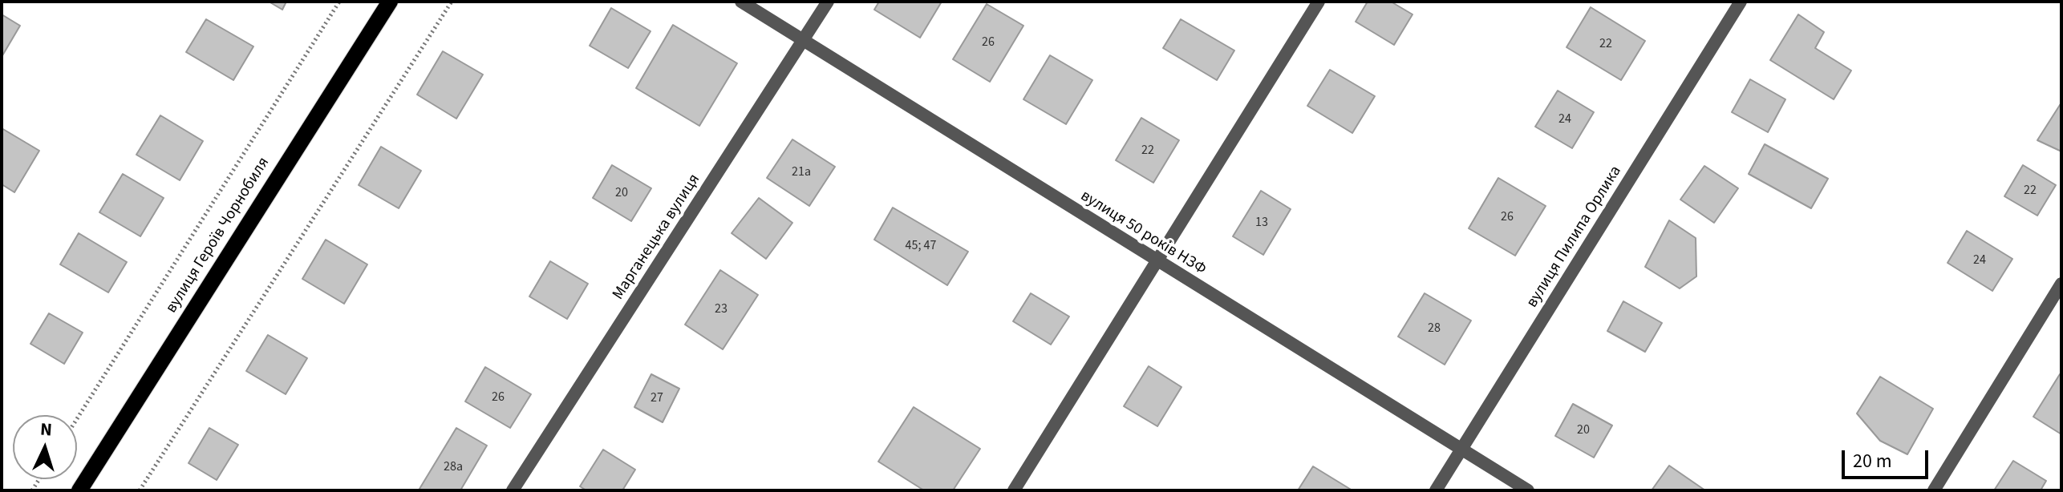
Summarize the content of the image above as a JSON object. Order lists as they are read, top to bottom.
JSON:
{
  "streets": {
    "main road": ["вулиця Героїв Чорнобиля"],
    "street": ["вулиця 50 років НЗФ", "Марганецька вулиця", "вулиця Пилипа Орлика"]
  },
  "crossings": [
    ["вулиця 50 років НЗФ", "Марганецька вулиця"],
    ["вулиця 50 років НЗФ", "вулиця Пилипа Орлика"]
  ],
  "house_numbers": [
    "26",
    "22",
    "24",
    "22",
    "21а",
    "22",
    "20",
    "26",
    "13",
    "45; 47",
    "24",
    "23",
    "28",
    "26",
    "27",
    "20",
    "28а"
  ],
  "scale_bar": "20 m",
  "north": "top"
}
